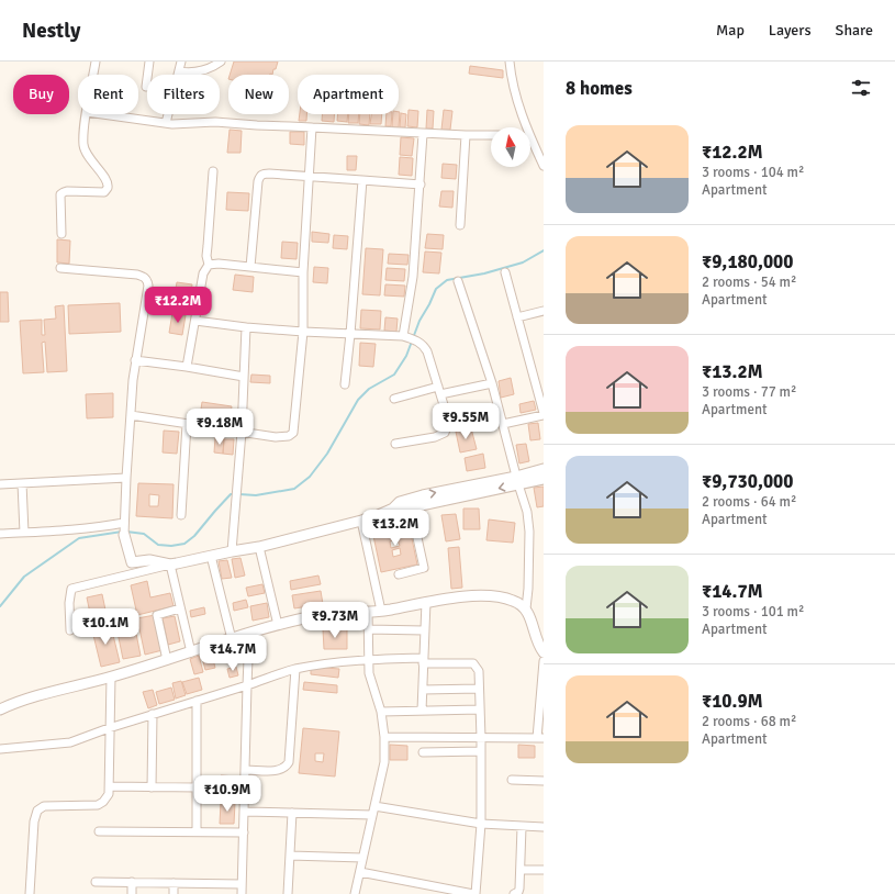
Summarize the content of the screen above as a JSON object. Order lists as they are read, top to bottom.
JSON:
{
  "north": "top",
  "page": {
    "header": "Nestly",
    "nav": ["Map", "Layers", "Share"],
    "heading": "8 homes",
    "chip": [
      "Buy",
      "Rent",
      "Filters",
      "New",
      "Apartment"
    ],
    "list": [
      {
        "name": "₹12.2M",
        "note": "3 rooms · 104 m² · Apartment"
      },
      {
        "name": "₹9,180,000",
        "note": "2 rooms · 54 m² · Apartment"
      },
      {
        "name": "₹13.2M",
        "note": "3 rooms · 77 m² · Apartment"
      },
      {
        "name": "₹9,730,000",
        "note": "2 rooms · 64 m² · Apartment"
      },
      {
        "name": "₹14.7M",
        "note": "3 rooms · 101 m² · Apartment"
      },
      {
        "name": "₹10.9M",
        "note": "2 rooms · 68 m² · Apartment"
      }
    ],
    "price": [
      "₹12.2M",
      "₹9.55M",
      "₹9.18M",
      "₹13.2M",
      "₹9.73M",
      "₹10.1M",
      "₹14.7M",
      "₹10.9M"
    ]
  }
}
